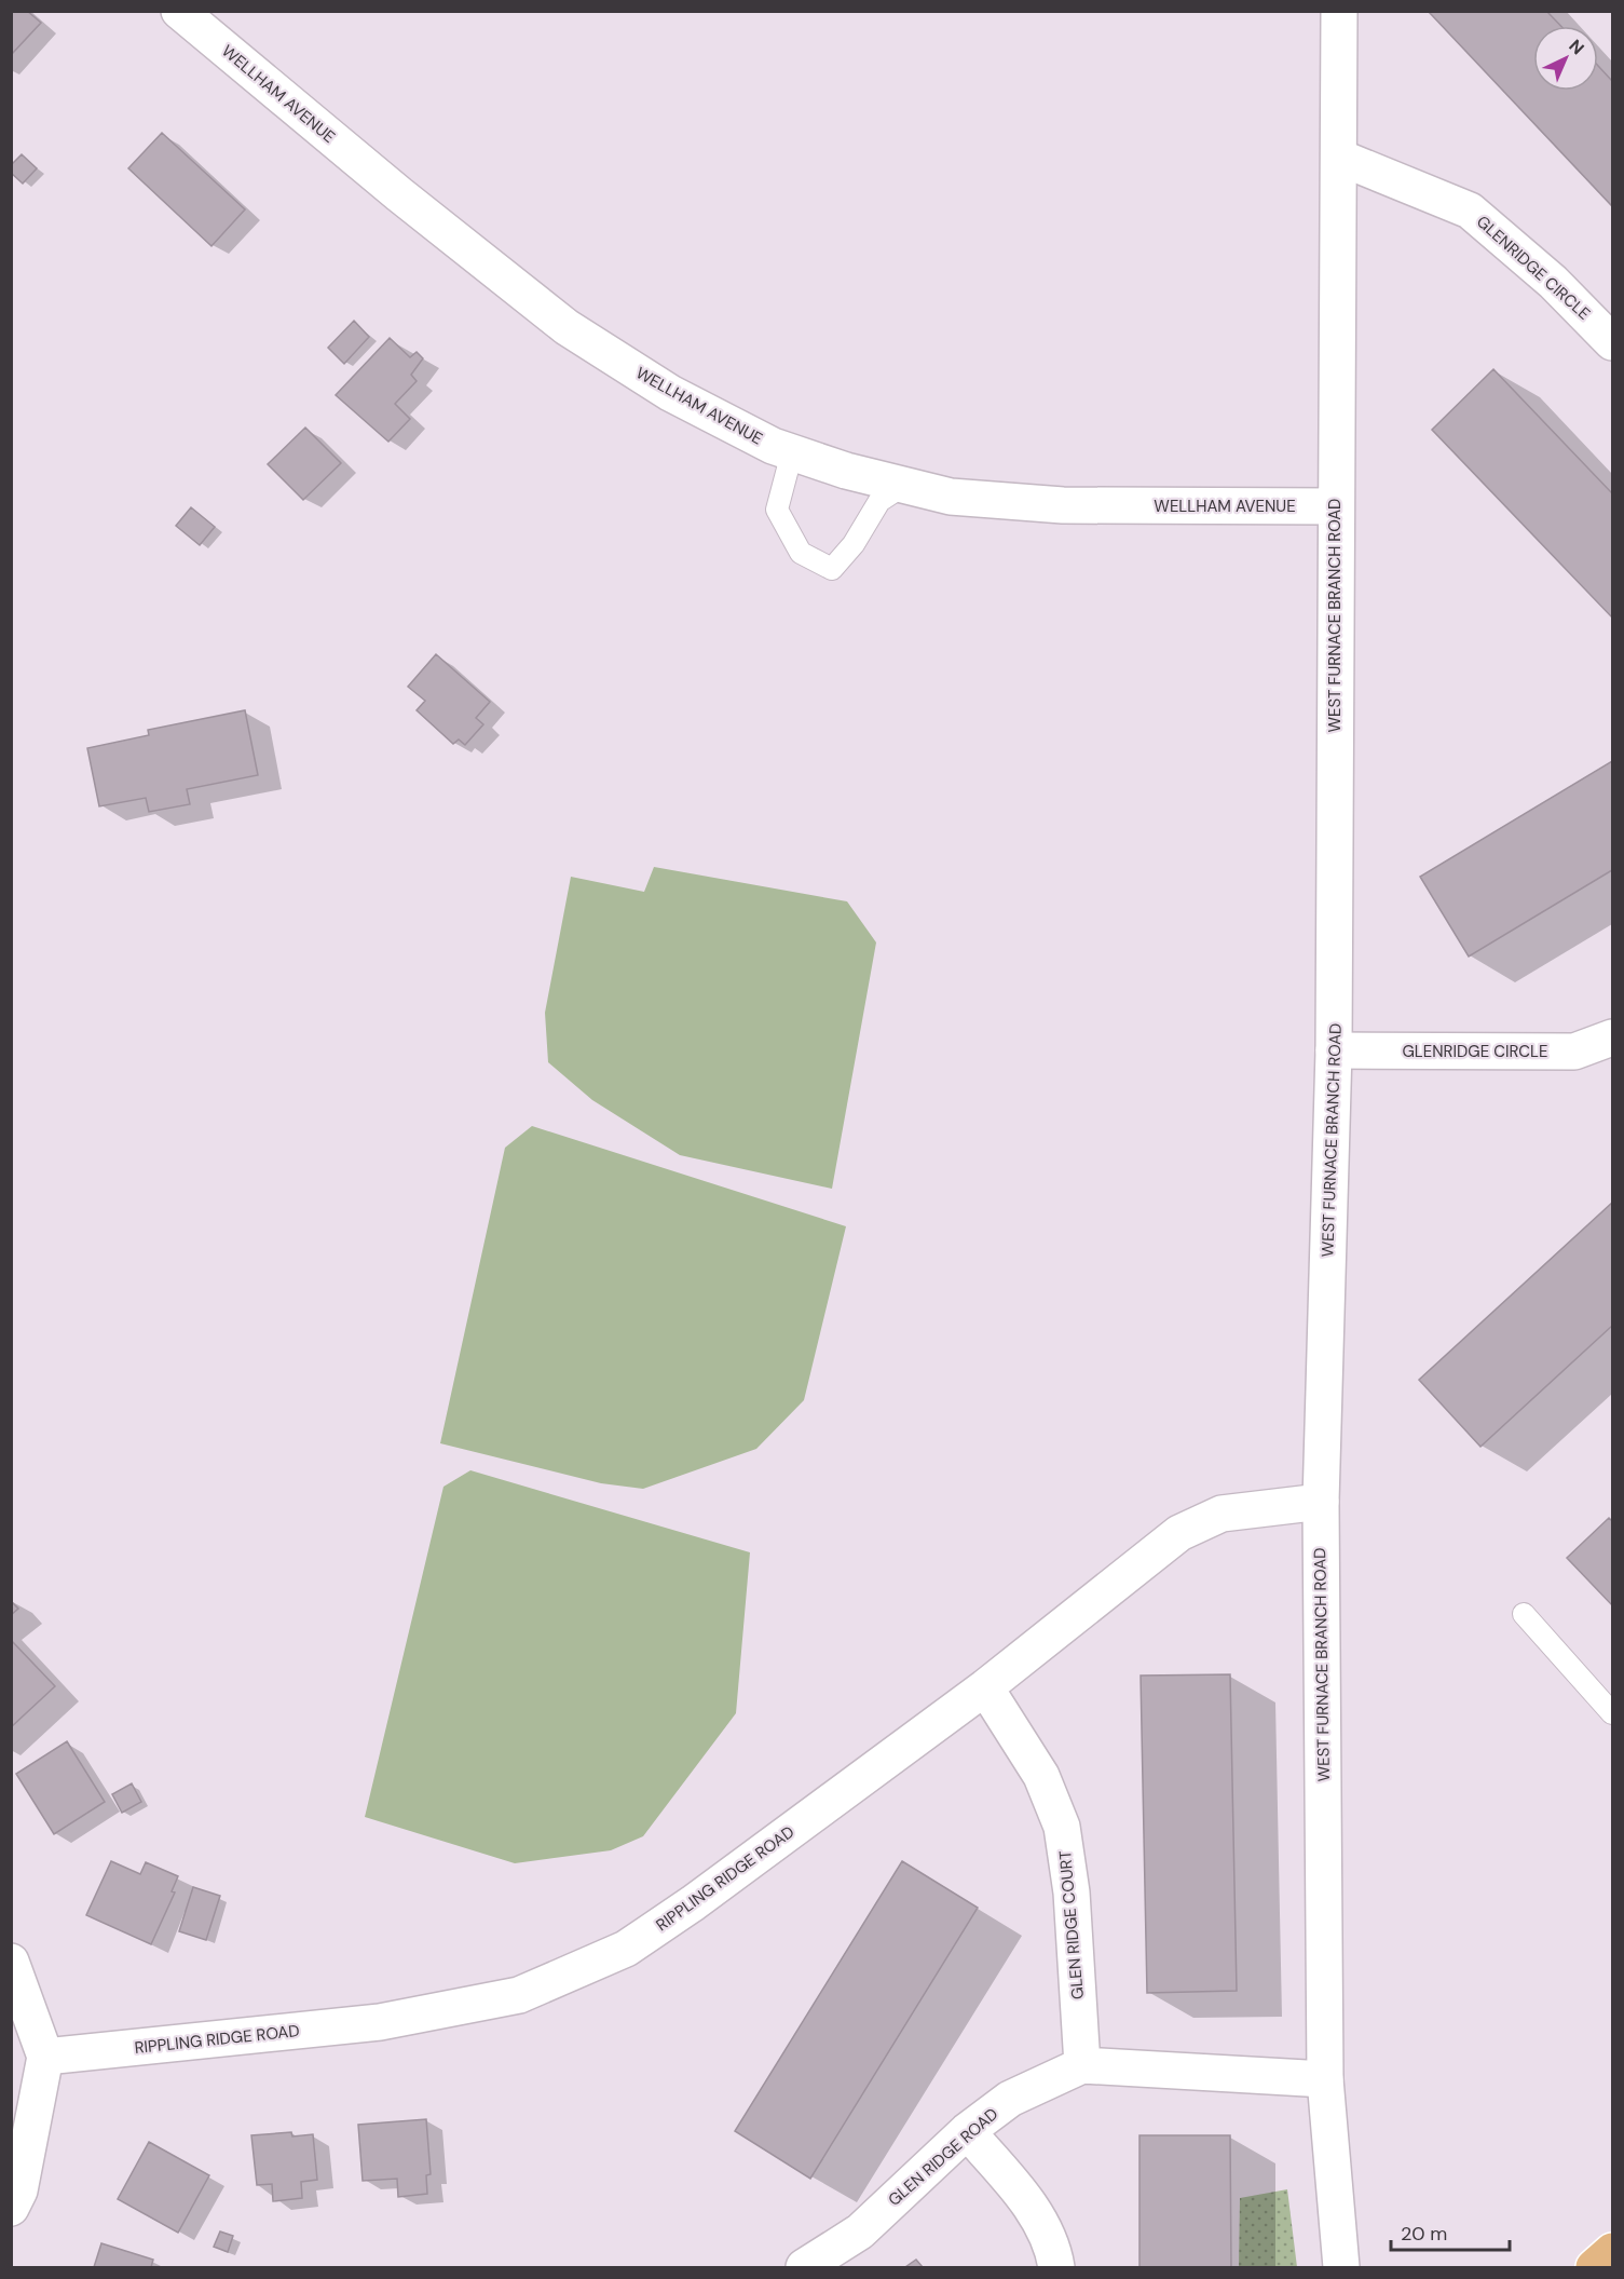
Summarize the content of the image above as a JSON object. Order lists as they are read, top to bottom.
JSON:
{
  "streets": {
    "street": [
      "WELLHAM AVENUE",
      "GLENRIDGE CIRCLE",
      "WEST FURNACE BRANCH ROAD",
      "RIPPLING RIDGE ROAD",
      "GLEN RIDGE COURT",
      "GLEN RIDGE ROAD"
    ]
  },
  "crossings": [
    ["WELLHAM AVENUE", "WEST FURNACE BRANCH ROAD"],
    ["GLENRIDGE CIRCLE", "WEST FURNACE BRANCH ROAD"],
    ["WEST FURNACE BRANCH ROAD", "RIPPLING RIDGE ROAD"],
    ["WEST FURNACE BRANCH ROAD", "GLEN RIDGE ROAD"],
    ["RIPPLING RIDGE ROAD", "GLEN RIDGE COURT"],
    ["GLEN RIDGE COURT", "GLEN RIDGE ROAD"]
  ],
  "scale_bar": "20 m",
  "north": "top right"
}
